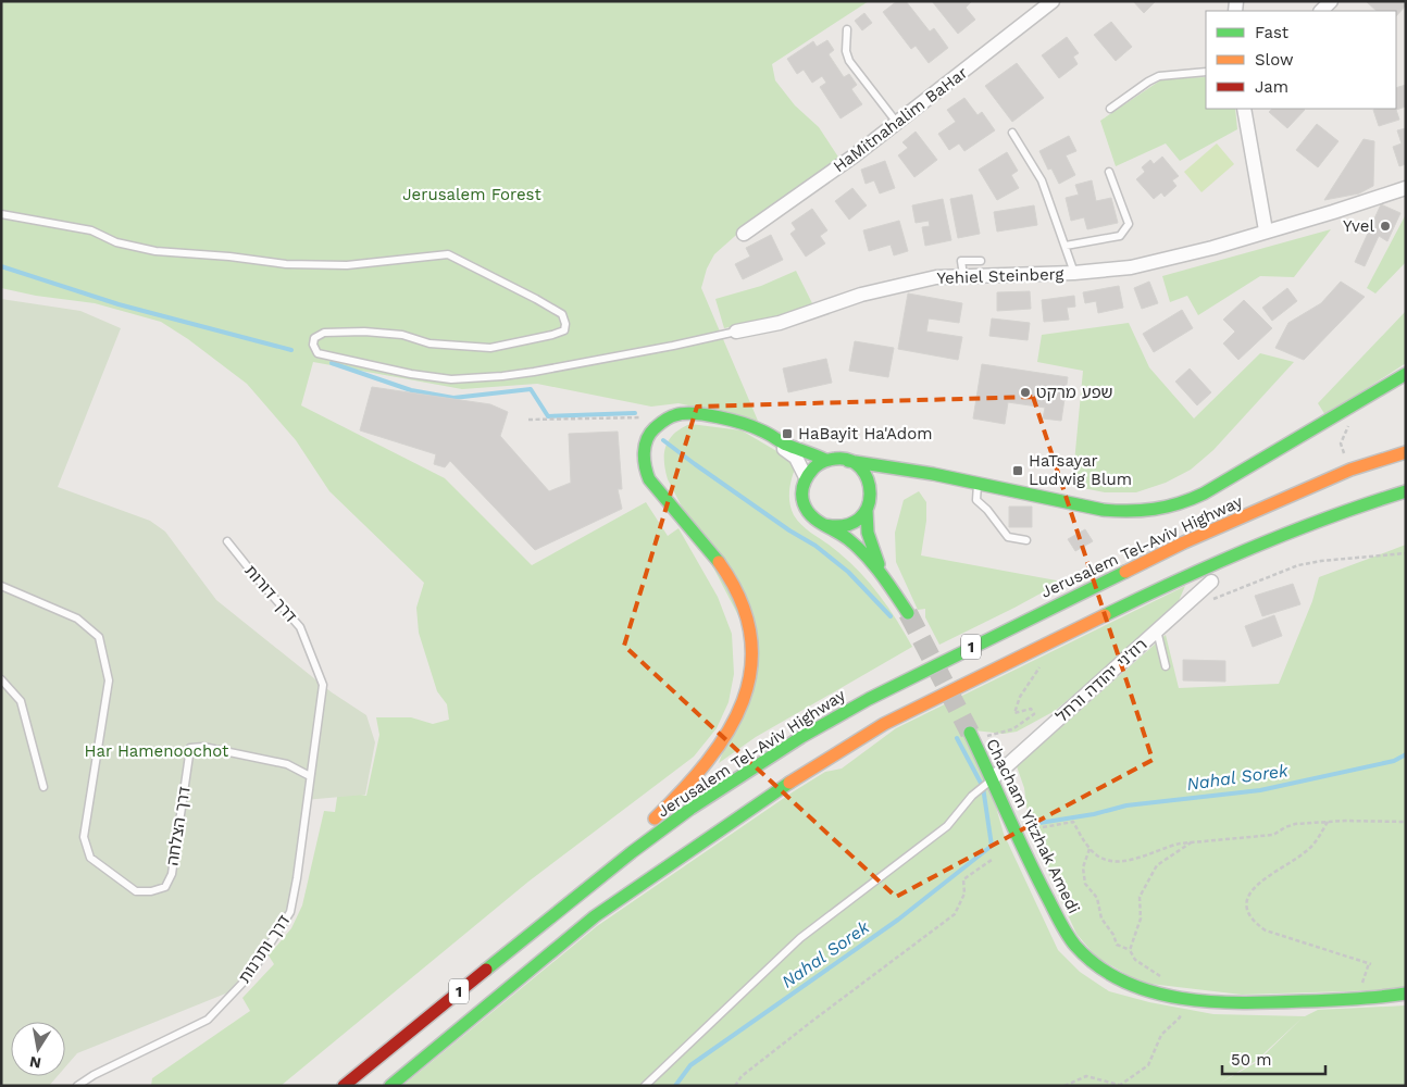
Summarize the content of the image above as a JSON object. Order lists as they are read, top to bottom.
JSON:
{
  "streets": {
    "main road": ["Jerusalem Tel-Aviv Highway", "1", "Chacham Yitzhak Amedi"],
    "street": ["HaMitnahalim BaHar", "Yehiel Steinberg", "רוז'ני יהודה ורחל"],
    "lane": ["דרך דורות", "דרך הצלחה", "דרך ותרנות"]
  },
  "crossings": [
    ["דרך דורות", "דרך הצלחה"],
    ["דרך דורות", "דרך ותרנות"],
    ["רוז'ני יהודה ורחל", "Chacham Yitzhak Amedi"],
    ["דרך הצלחה", "דרך ותרנות"]
  ],
  "water": ["Nahal Sorek"],
  "parks": ["Jerusalem Forest", "Har Hamenoochot"],
  "places": {
    "other": ["Yvel", "שפע מרקט"],
    "transit": ["HaBayit Ha'Adom", "HaTsayar Ludwig Blum"]
  },
  "legend": ["Fast", "Slow", "Jam"],
  "scale_bar": "50 m",
  "north": "bottom"
}
